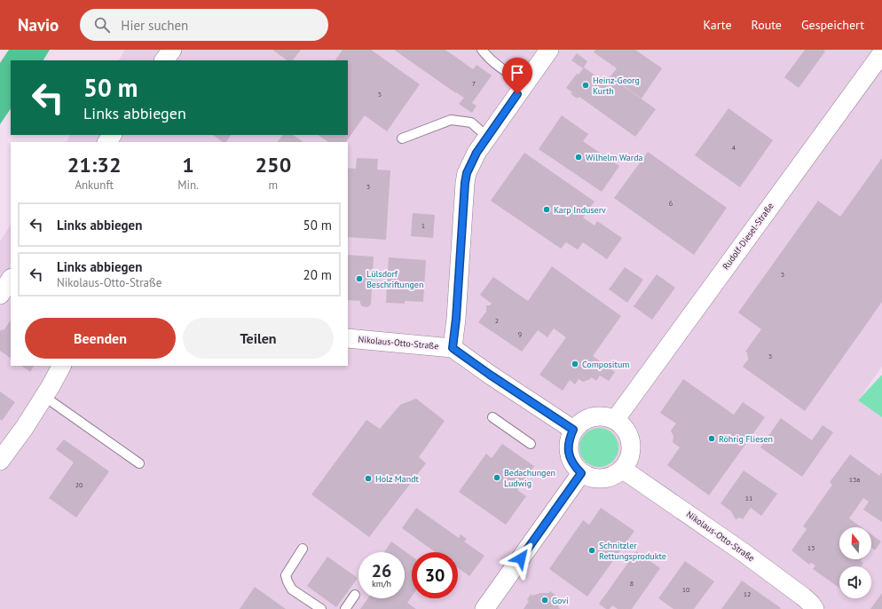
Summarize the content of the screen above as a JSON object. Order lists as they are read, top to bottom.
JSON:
{
  "streets": {
    "street": ["Rudolf-Diesel-Straße", "Nikolaus-Otto-Straße"]
  },
  "crossings": [
    ["Rudolf-Diesel-Straße", "Nikolaus-Otto-Straße"]
  ],
  "places": [
    "Heinz-Georg Kurth",
    "Wilhelm Warda",
    "Karp Induserv",
    "Lülsdorf Beschriftungen",
    "Compositum",
    "Röhrig Fliesen",
    "Bedachungen Ludwig",
    "Holz Mandt",
    "Schnitzler Rettungsprodukte",
    "Govi"
  ],
  "house_numbers": [
    "7",
    "5",
    "4",
    "3",
    "6",
    "1",
    "3",
    "2",
    "9",
    "3",
    "13a",
    "20",
    "11",
    "13",
    "8",
    "10",
    "12"
  ],
  "north": "top",
  "page": {
    "header": "Navio",
    "search": "Hier suchen",
    "nav": ["Karte", "Route", "Gespeichert"],
    "turn": ["50 m", "Links abbiegen"],
    "eta": [
      "21:32",
      "Ankunft",
      "1",
      "Min.",
      "250",
      "m"
    ],
    "list": [
      {
        "name": "Links abbiegen",
        "value": "50 m"
      },
      {
        "name": "Links abbiegen",
        "note": "Nikolaus-Otto-Straße",
        "value": "20 m"
      }
    ],
    "buttons": ["Beenden", "Teilen"],
    "speed": "26 km/h",
    "limit": "30"
  }
}
